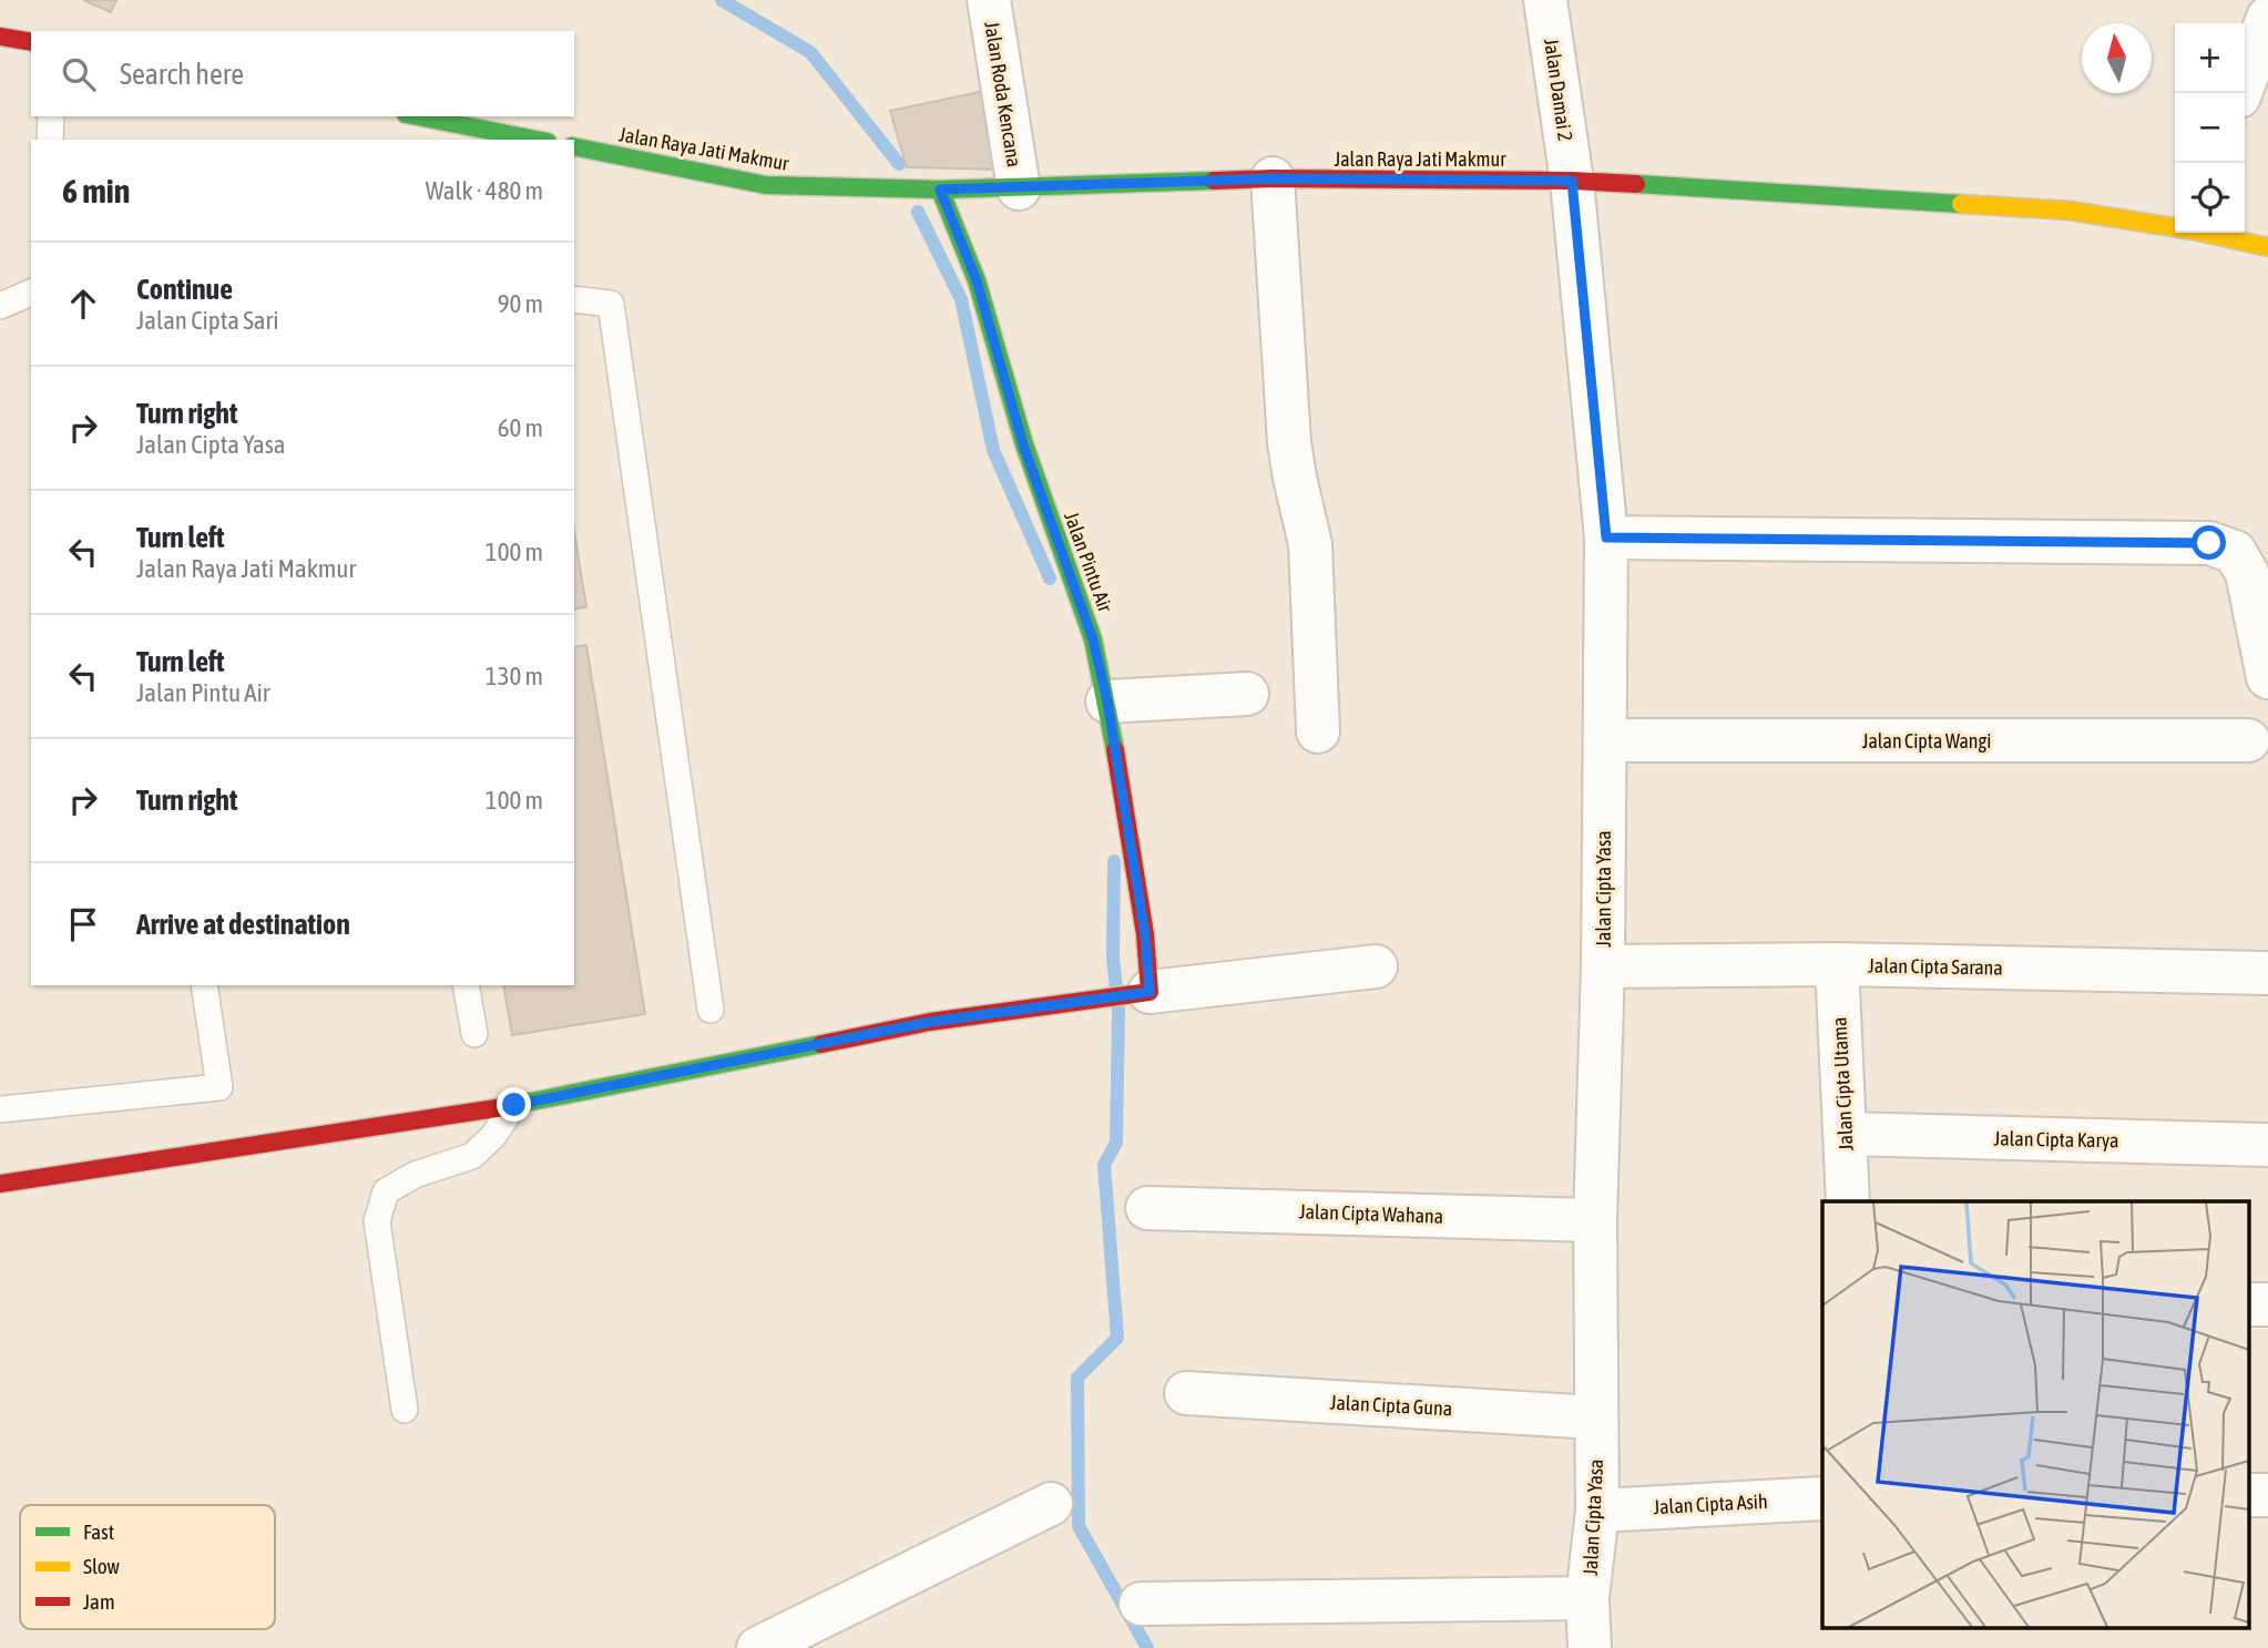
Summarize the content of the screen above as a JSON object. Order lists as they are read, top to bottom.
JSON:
{
  "streets": {
    "street": [
      "Jalan Damai 2",
      "Jalan Roda Kencana",
      "Jalan Raya Jati Makmur",
      "Jalan Pintu Air",
      "Jalan Cipta Wangi",
      "Jalan Cipta Yasa",
      "Jalan Cipta Sarana",
      "Jalan Cipta Utama",
      "Jalan Cipta Karya",
      "Jalan Cipta Wahana",
      "Jalan Cipta Guna",
      "Jalan Cipta Asih"
    ]
  },
  "crossings": [
    ["Jalan Damai 2", "Jalan Raya Jati Makmur"],
    ["Jalan Damai 2", "Jalan Cipta Yasa"],
    ["Jalan Roda Kencana", "Jalan Raya Jati Makmur"],
    ["Jalan Raya Jati Makmur", "Jalan Pintu Air"],
    ["Jalan Raya Jati Makmur", "Jalan Cipta Yasa"],
    ["Jalan Cipta Wangi", "Jalan Cipta Yasa"],
    ["Jalan Cipta Yasa", "Jalan Cipta Sarana"],
    ["Jalan Cipta Yasa", "Jalan Cipta Wahana"],
    ["Jalan Cipta Yasa", "Jalan Cipta Guna"],
    ["Jalan Cipta Yasa", "Jalan Cipta Asih"],
    ["Jalan Cipta Sarana", "Jalan Cipta Utama"],
    ["Jalan Cipta Utama", "Jalan Cipta Karya"]
  ],
  "legend": ["Fast", "Slow", "Jam"],
  "north": "top",
  "page": {
    "map_buttons": ["+", "−"],
    "search": "Search here",
    "heading": ["6 min", "Walk · 480 m"],
    "list": [
      ["Continue", "Jalan Cipta Sari", "90 m"],
      ["Turn right", "Jalan Cipta Yasa", "60 m"],
      ["Turn left", "Jalan Raya Jati Makmur", "100 m"],
      ["Turn left", "Jalan Pintu Air", "130 m"],
      ["Turn right", "100 m"],
      "Arrive at destination"
    ]
  }
}
